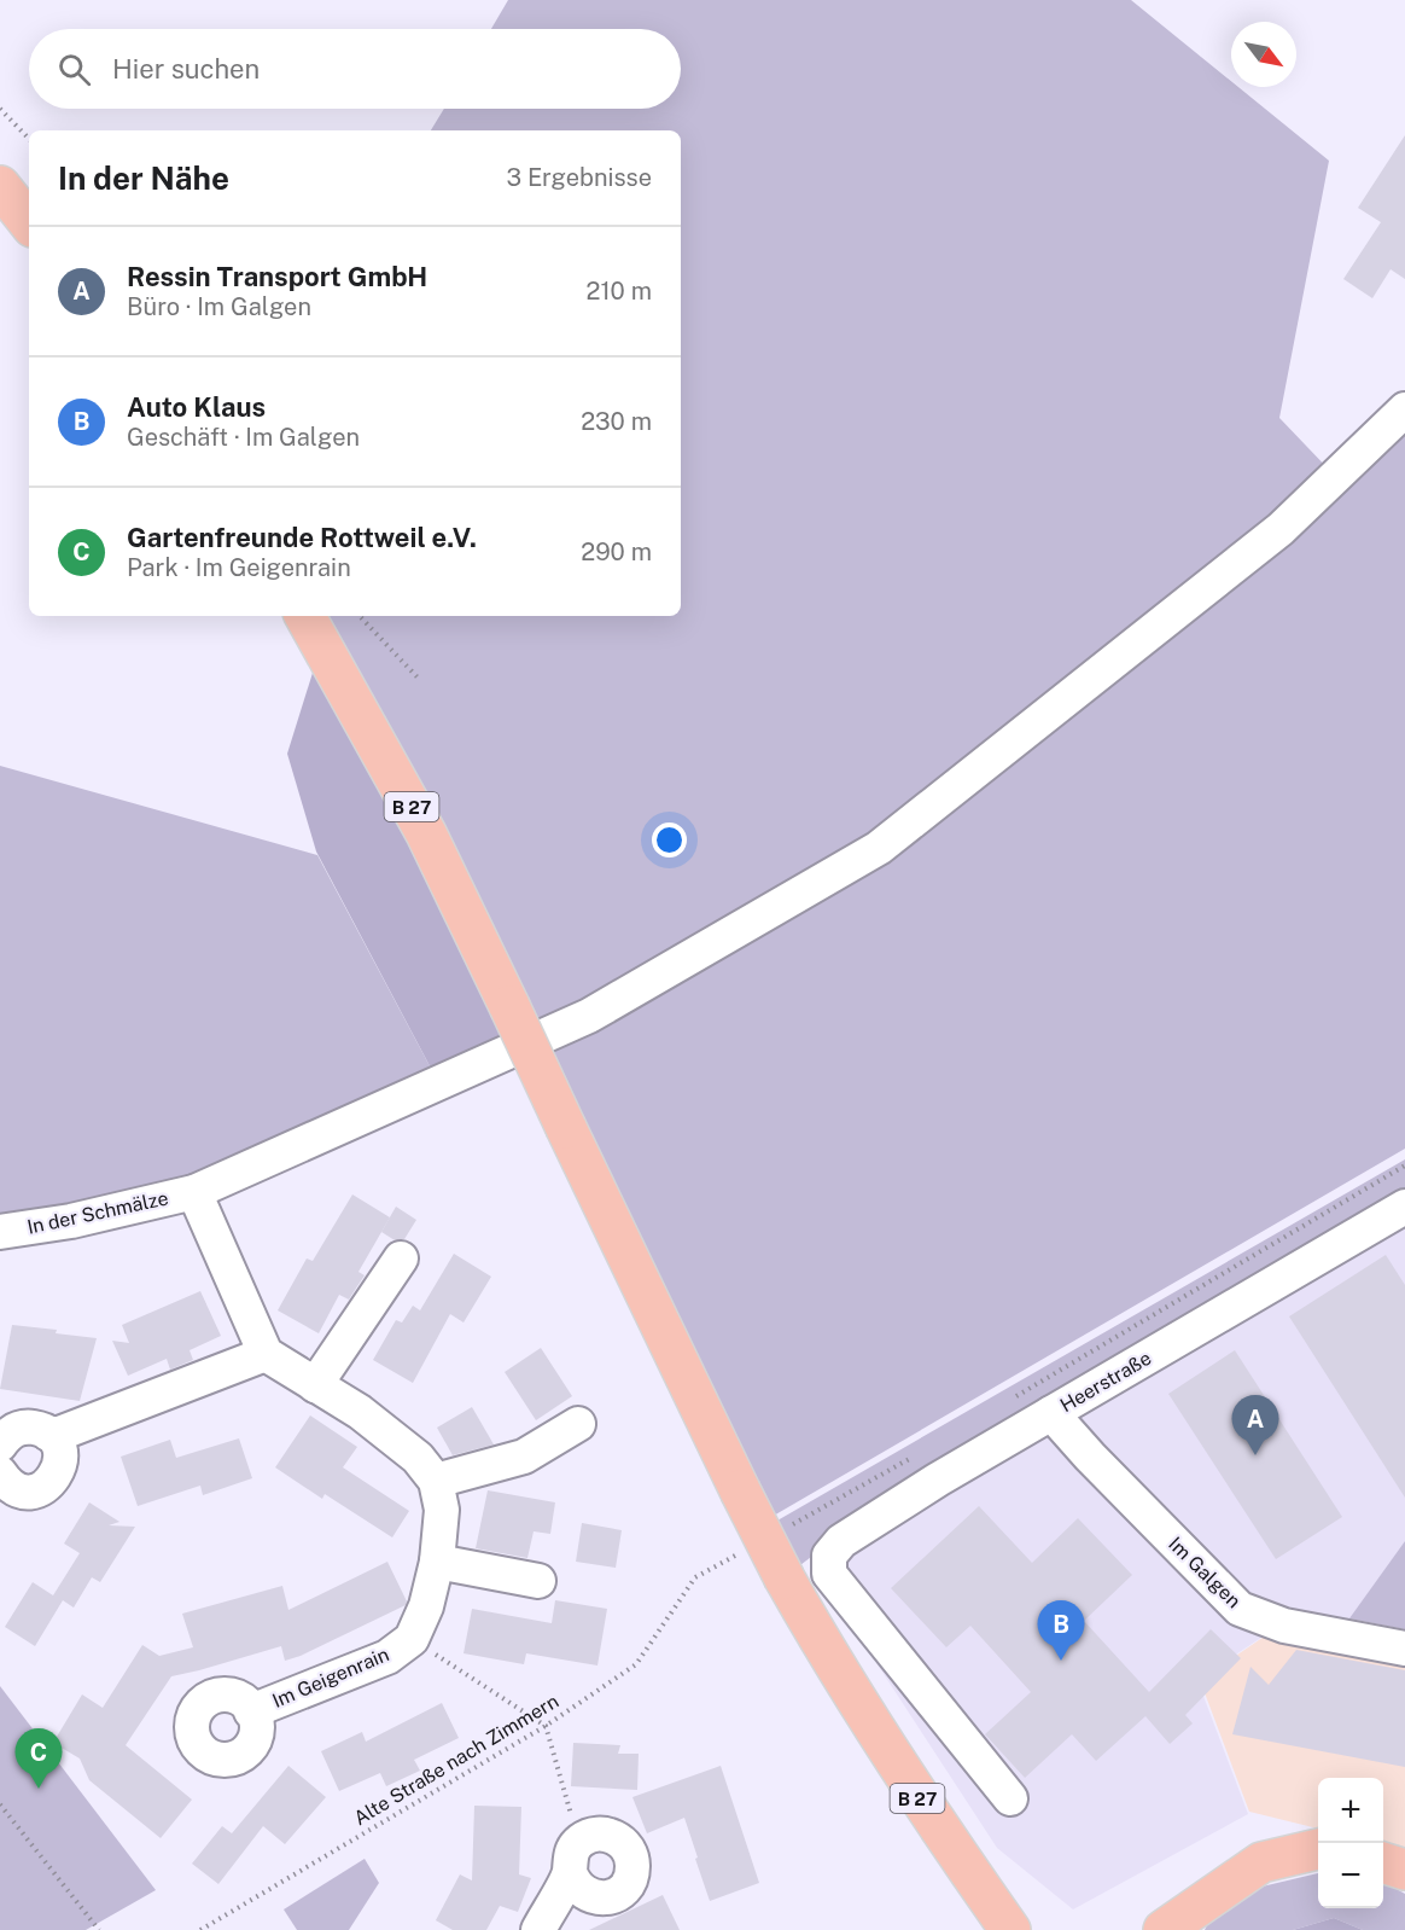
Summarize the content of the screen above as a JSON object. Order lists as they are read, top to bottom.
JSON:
{
  "streets": {
    "main road": ["B 27"],
    "street": [
      "In der Schmälze",
      "Heerstraße",
      "Im Galgen",
      "Im Geigenrain"
    ],
    "path": ["Alte Straße nach Zimmern"]
  },
  "crossings": [
    ["Heerstraße", "Im Galgen"]
  ],
  "north": "bottom right",
  "page": {
    "search": "Hier suchen",
    "heading": ["In der Nähe", "3 Ergebnisse"],
    "list": [
      {
        "mark": "A",
        "name": "Ressin Transport GmbH",
        "note": "Büro · Im Galgen",
        "value": "210 m"
      },
      {
        "mark": "B",
        "name": "Auto Klaus",
        "note": "Geschäft · Im Galgen",
        "value": "230 m"
      },
      {
        "mark": "C",
        "name": "Gartenfreunde Rottweil e.V.",
        "note": "Park · Im Geigenrain",
        "value": "290 m"
      }
    ],
    "pins": ["A", "B", "C"],
    "map_buttons": ["+", "−"]
  }
}
